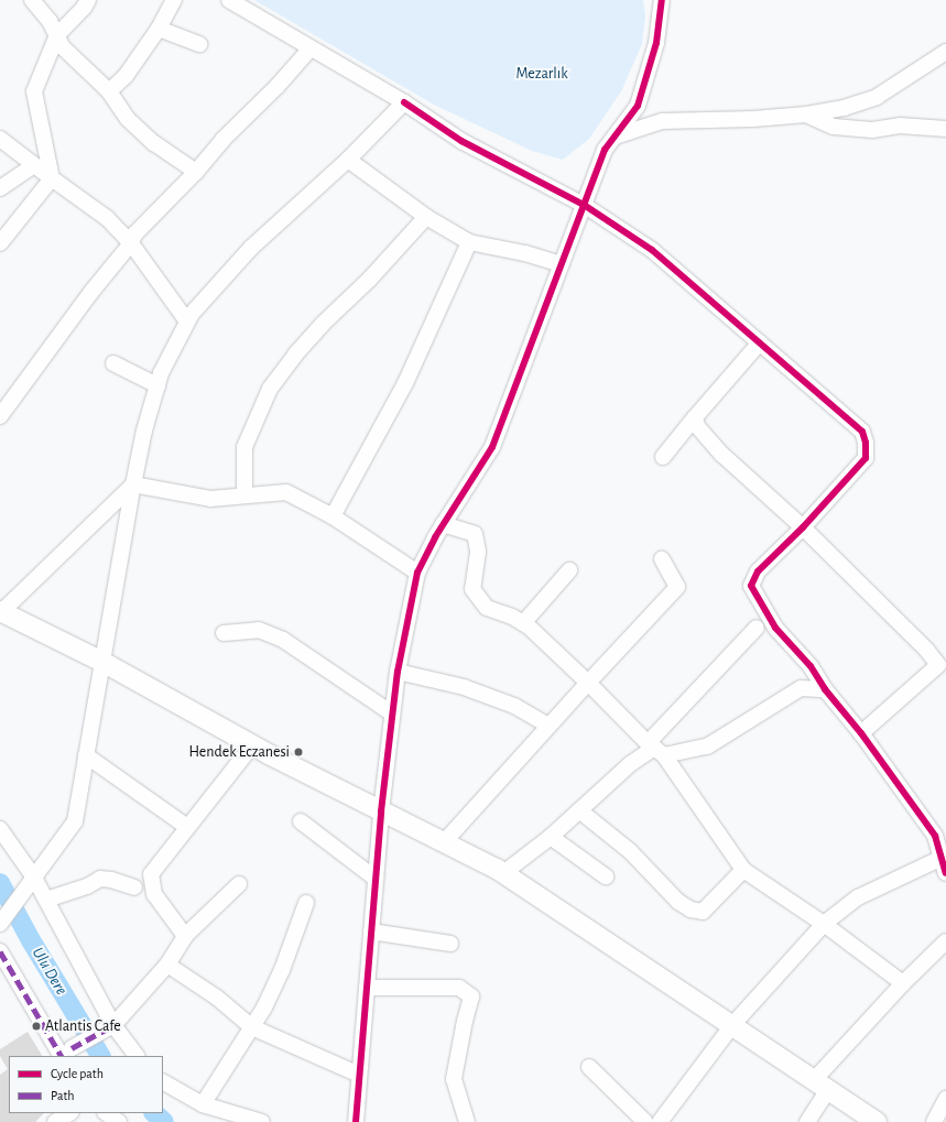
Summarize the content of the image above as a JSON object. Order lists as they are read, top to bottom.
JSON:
{
  "water": ["Ulu Dere"],
  "parks": ["Mezarlık"],
  "places": ["Hendek Eczanesi", "Atlantis Cafe"],
  "legend": ["Cycle path", "Path"]
}
